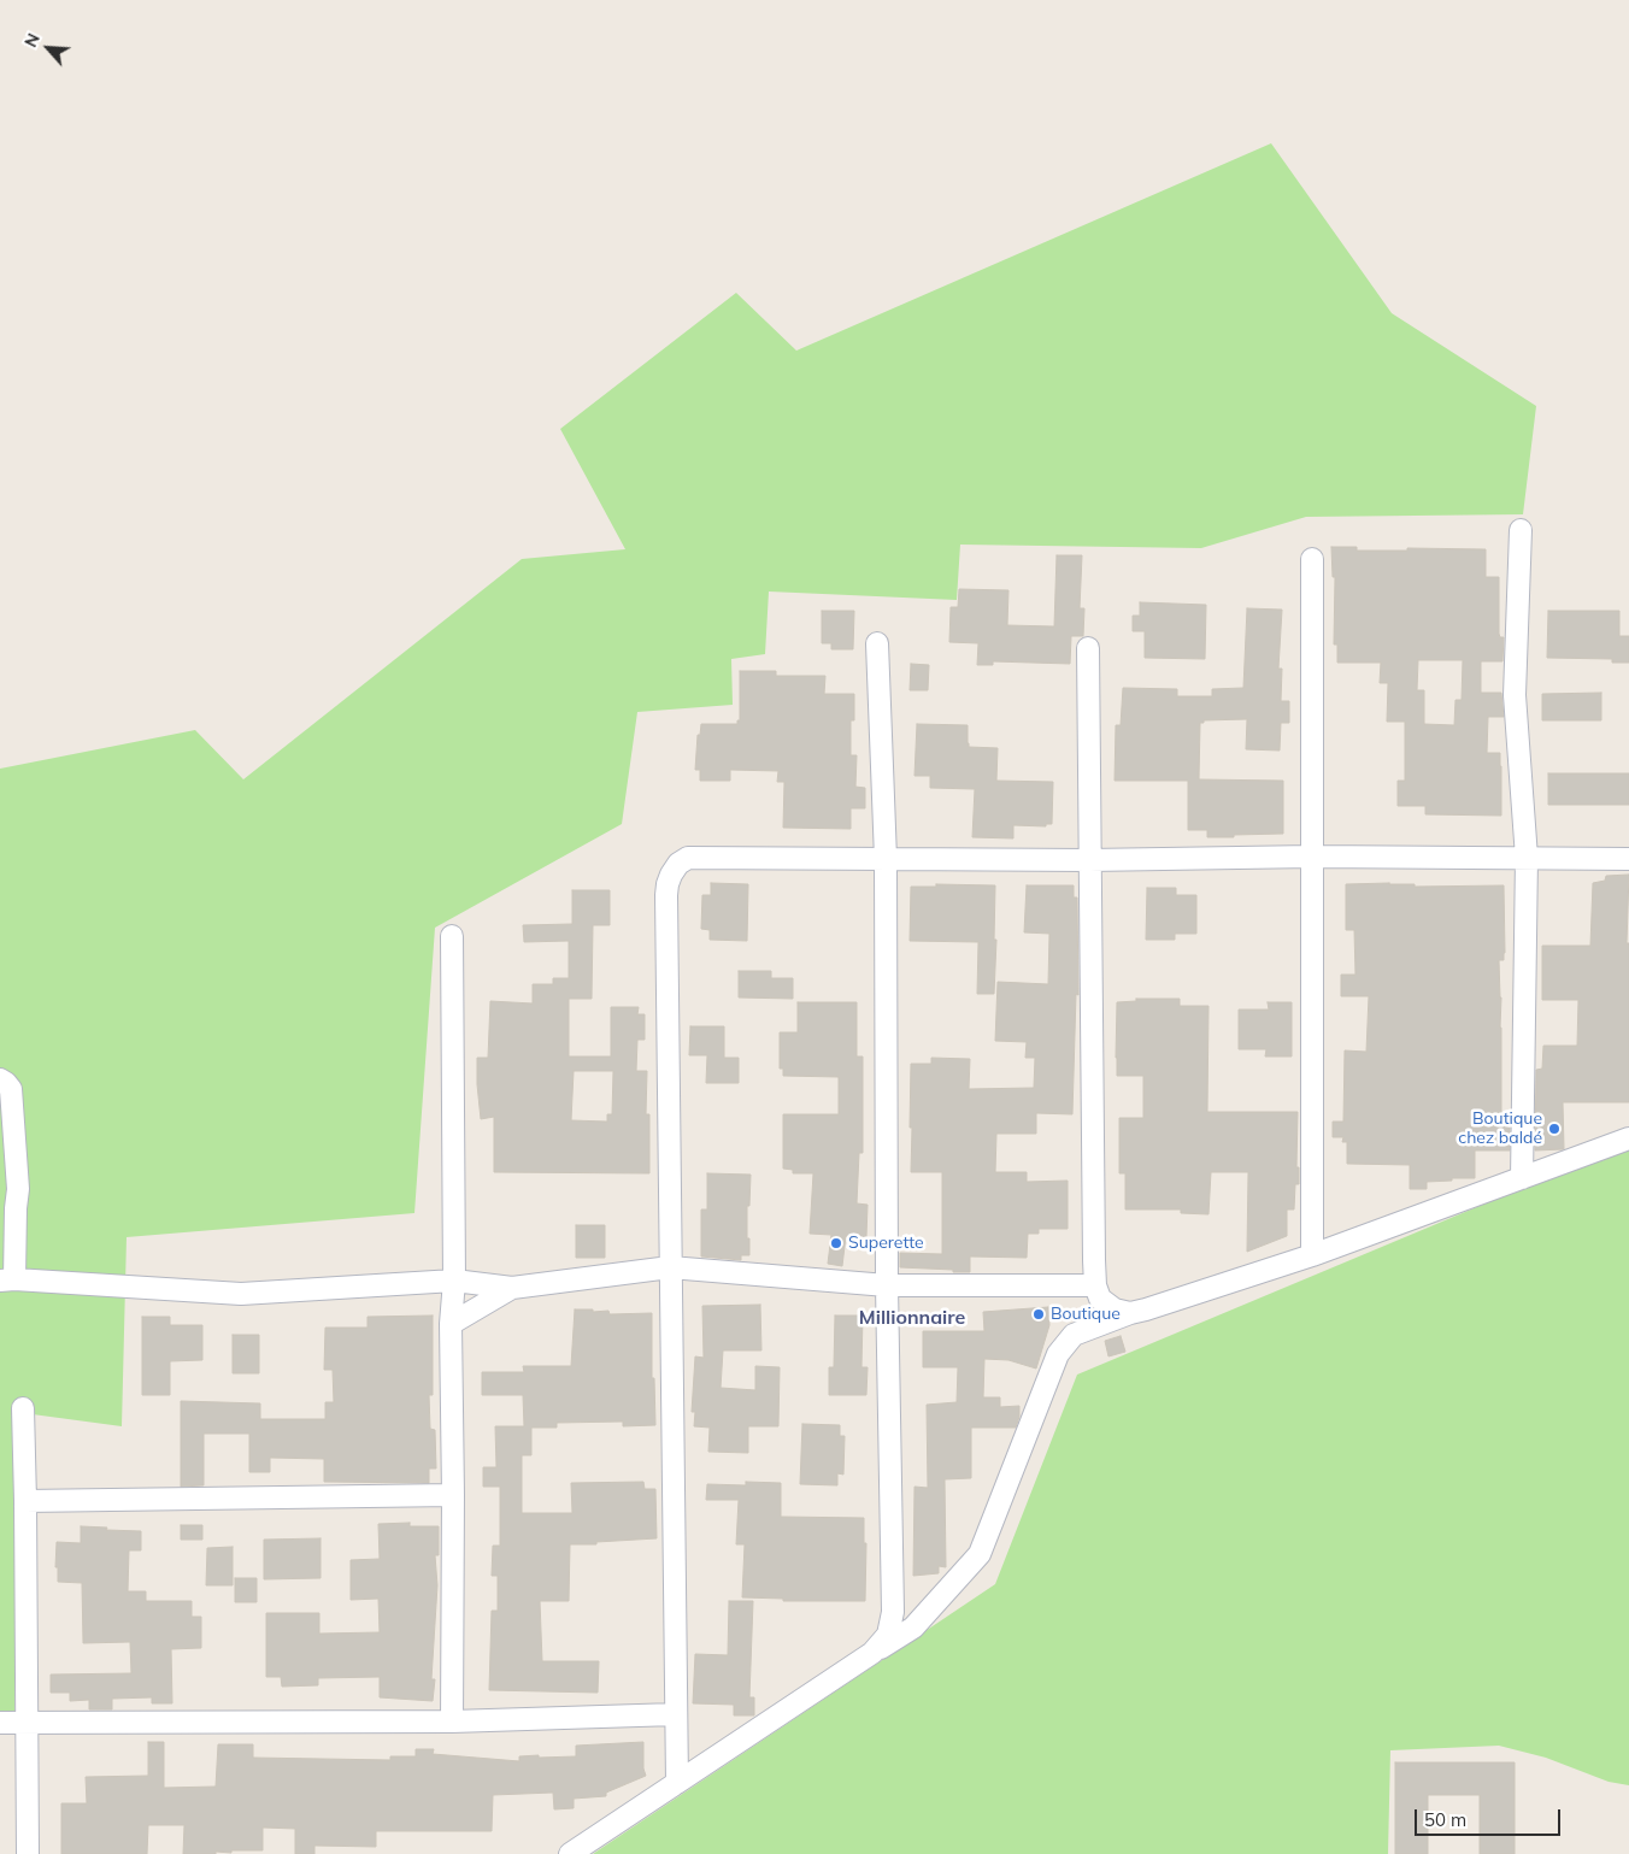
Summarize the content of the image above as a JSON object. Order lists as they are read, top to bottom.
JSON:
{
  "districts": ["Millionnaire"],
  "places": ["Boutique chez baldé", "Superette", "Boutique"],
  "scale_bar": "50 m",
  "north": "top left"
}
